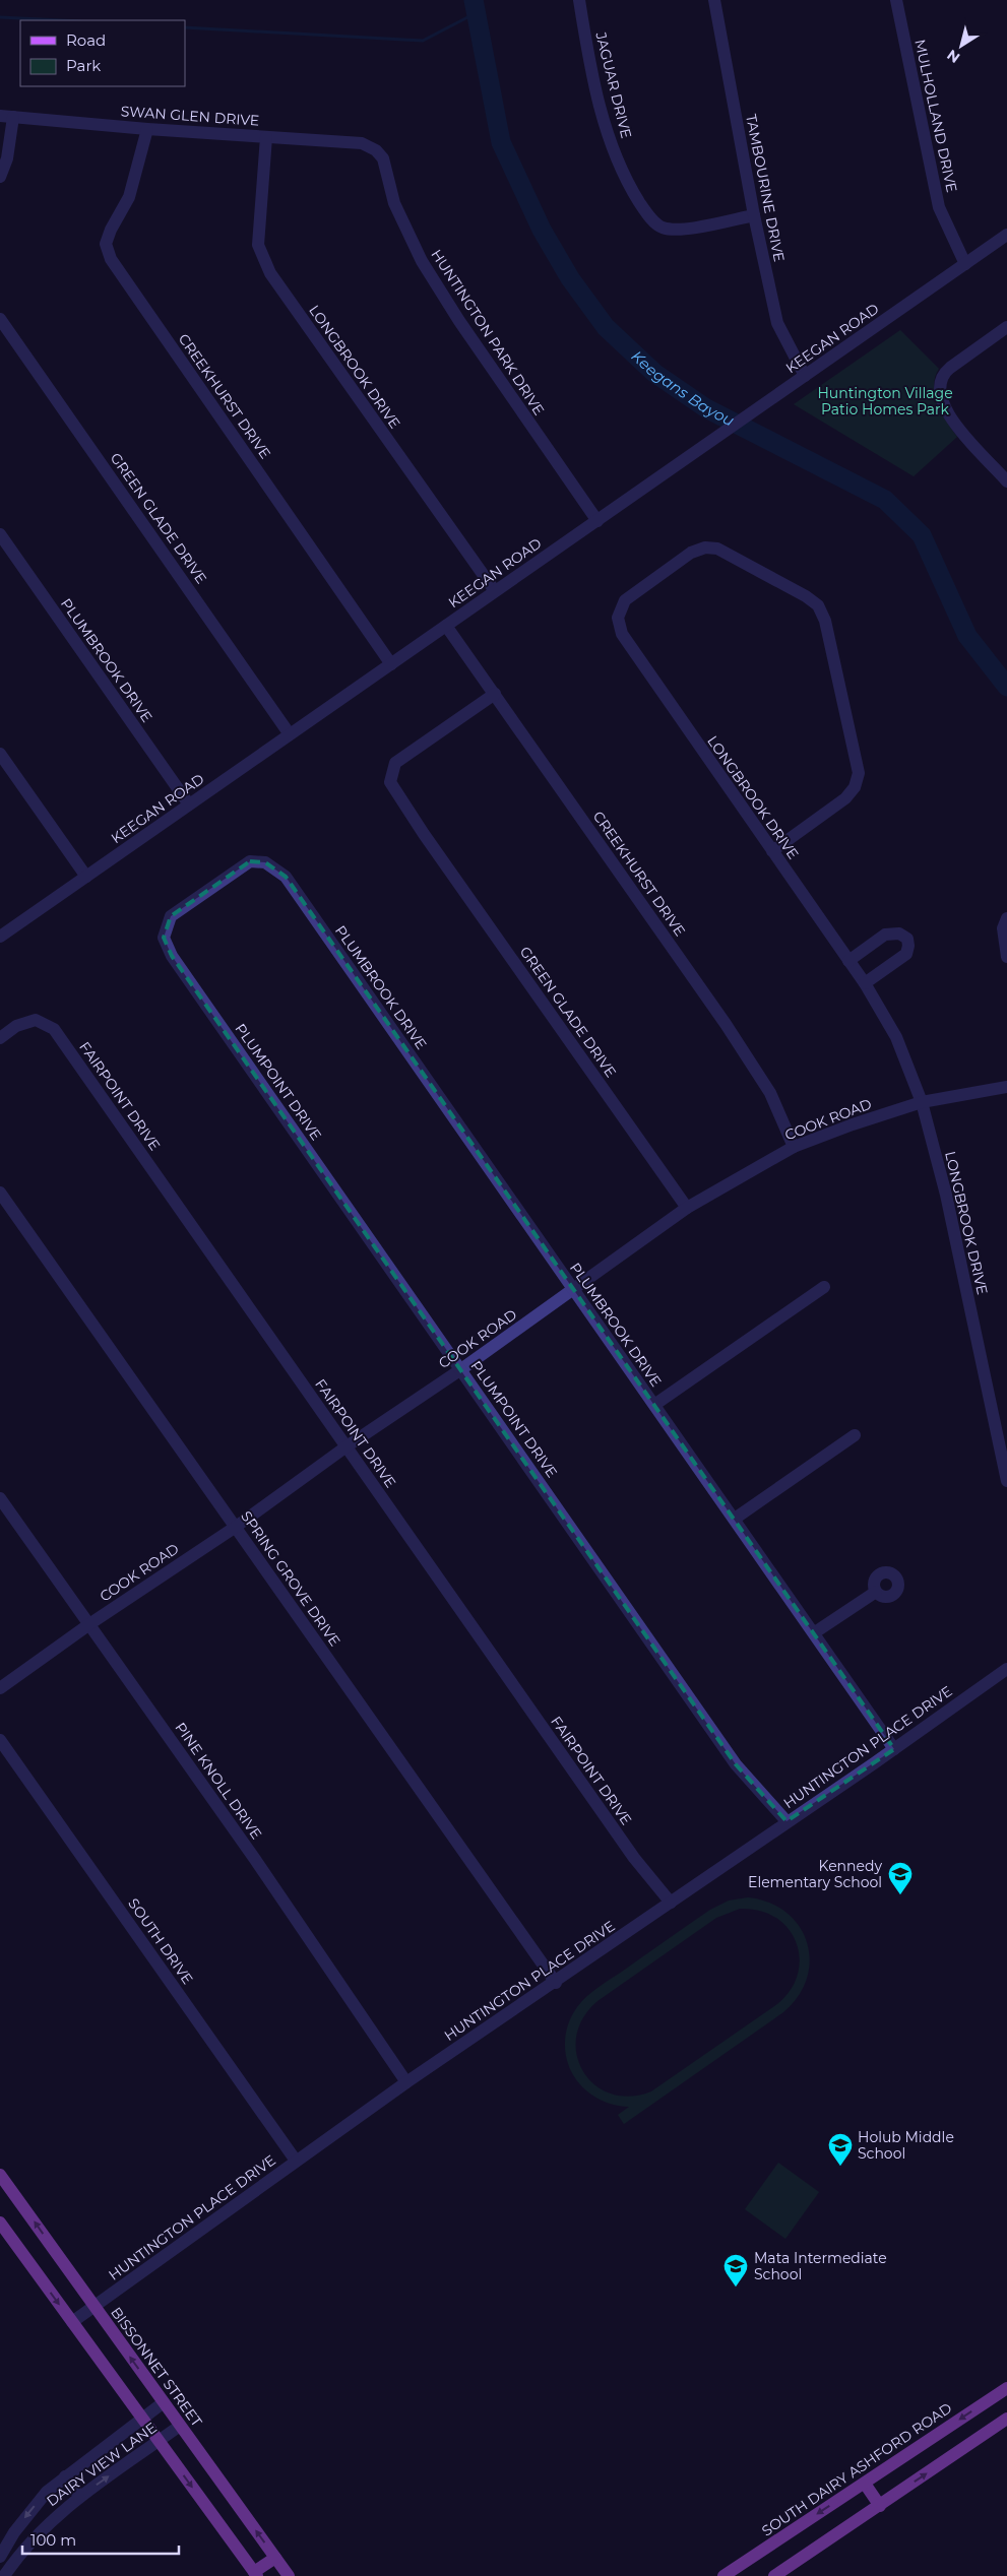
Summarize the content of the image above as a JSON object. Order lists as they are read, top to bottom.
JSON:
{
  "streets": {
    "main road": ["BISSONNET STREET", "SOUTH DAIRY ASHFORD ROAD"],
    "street": [
      "JAGUAR DRIVE",
      "SWAN GLEN DRIVE",
      "MULHOLLAND DRIVE",
      "TAMBOURINE DRIVE",
      "HUNTINGTON PARK DRIVE",
      "KEEGAN ROAD",
      "LONGBROOK DRIVE",
      "CREEKHURST DRIVE",
      "GREEN GLADE DRIVE",
      "PLUMBROOK DRIVE",
      "PLUMPOINT DRIVE",
      "FAIRPOINT DRIVE",
      "COOK ROAD",
      "SPRING GROVE DRIVE",
      "HUNTINGTON PLACE DRIVE",
      "PINE KNOLL DRIVE",
      "SOUTH DRIVE",
      "DAIRY VIEW LANE"
    ]
  },
  "crossings": [
    ["JAGUAR DRIVE", "TAMBOURINE DRIVE"],
    ["SWAN GLEN DRIVE", "HUNTINGTON PARK DRIVE"],
    ["SWAN GLEN DRIVE", "LONGBROOK DRIVE"],
    ["SWAN GLEN DRIVE", "CREEKHURST DRIVE"],
    ["MULHOLLAND DRIVE", "KEEGAN ROAD"],
    ["TAMBOURINE DRIVE", "KEEGAN ROAD"],
    ["HUNTINGTON PARK DRIVE", "KEEGAN ROAD"],
    ["KEEGAN ROAD", "LONGBROOK DRIVE"],
    ["KEEGAN ROAD", "CREEKHURST DRIVE"],
    ["KEEGAN ROAD", "GREEN GLADE DRIVE"],
    ["KEEGAN ROAD", "PLUMBROOK DRIVE"],
    ["LONGBROOK DRIVE", "COOK ROAD"],
    ["CREEKHURST DRIVE", "GREEN GLADE DRIVE"],
    ["CREEKHURST DRIVE", "COOK ROAD"],
    ["GREEN GLADE DRIVE", "COOK ROAD"],
    ["PLUMBROOK DRIVE", "PLUMPOINT DRIVE"],
    ["PLUMBROOK DRIVE", "COOK ROAD"],
    ["PLUMBROOK DRIVE", "HUNTINGTON PLACE DRIVE"],
    ["PLUMPOINT DRIVE", "COOK ROAD"],
    ["PLUMPOINT DRIVE", "HUNTINGTON PLACE DRIVE"],
    ["FAIRPOINT DRIVE", "COOK ROAD"],
    ["FAIRPOINT DRIVE", "HUNTINGTON PLACE DRIVE"],
    ["COOK ROAD", "SPRING GROVE DRIVE"],
    ["COOK ROAD", "PINE KNOLL DRIVE"],
    ["SPRING GROVE DRIVE", "HUNTINGTON PLACE DRIVE"],
    ["HUNTINGTON PLACE DRIVE", "PINE KNOLL DRIVE"],
    ["HUNTINGTON PLACE DRIVE", "SOUTH DRIVE"],
    ["HUNTINGTON PLACE DRIVE", "BISSONNET STREET"],
    ["BISSONNET STREET", "DAIRY VIEW LANE"]
  ],
  "water": ["Keegans Bayou"],
  "parks": ["Huntington Village Patio Homes Park"],
  "places": {
    "school or university": ["Kennedy Elementary School", "Holub Middle School", "Mata Intermediate School"]
  },
  "legend": ["Road", "Park"],
  "scale_bar": "100 m",
  "north": "bottom left"
}
